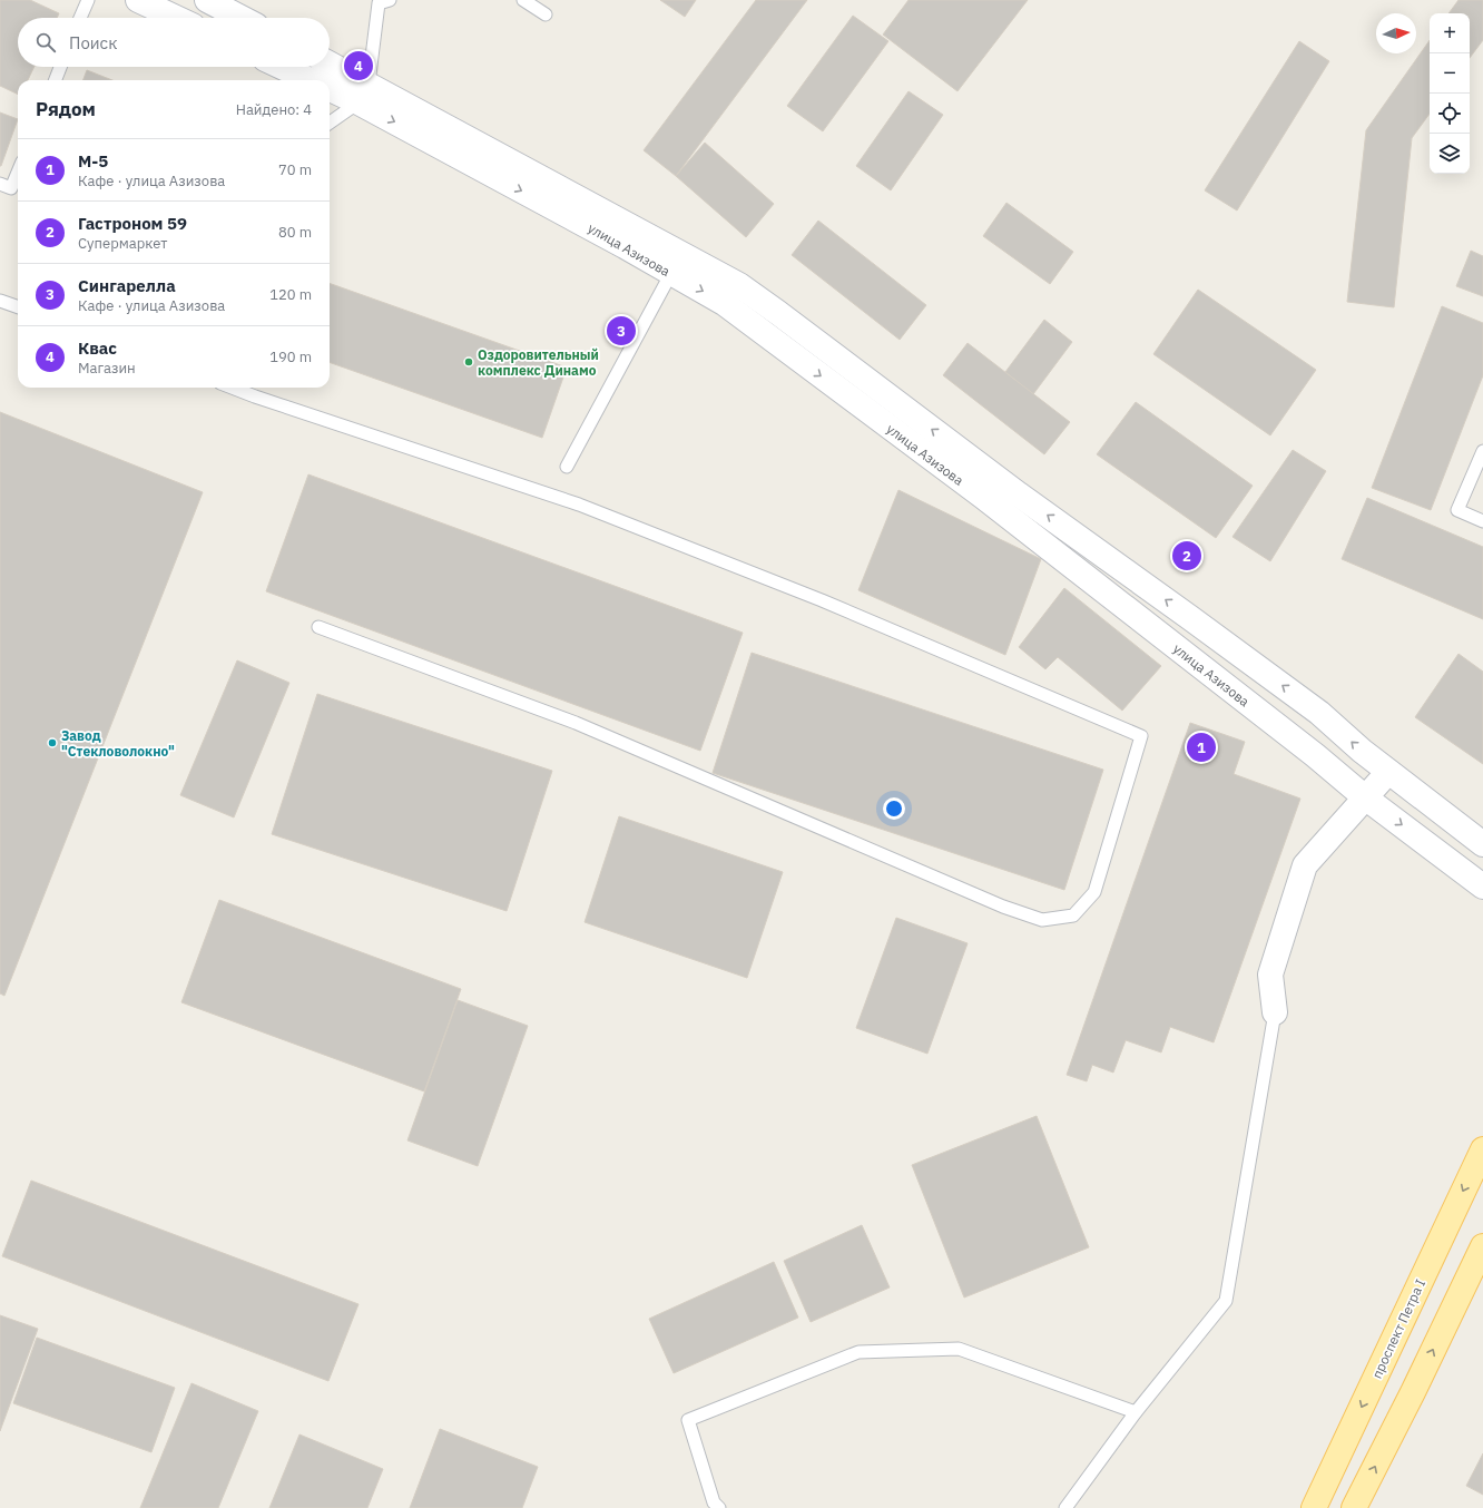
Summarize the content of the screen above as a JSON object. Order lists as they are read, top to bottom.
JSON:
{
  "streets": {
    "main road": ["улица Азизова", "проспект Петра I"]
  },
  "places": ["Оздоровительный комплекс Динамо", "Завод \"Стекловолокно\""],
  "north": "right",
  "page": {
    "map_buttons": ["+", "−"],
    "search": "Поиск",
    "pins": [
      "4",
      "3",
      "2",
      "1"
    ],
    "heading": ["Рядом", "Найдено: 4"],
    "list": [
      {
        "mark": "1",
        "name": "М-5",
        "note": "Кафе · улица Азизова",
        "value": "70 m"
      },
      {
        "mark": "2",
        "name": "Гастроном 59",
        "note": "Супермаркет",
        "value": "80 m"
      },
      {
        "mark": "3",
        "name": "Сингарелла",
        "note": "Кафе · улица Азизова",
        "value": "120 m"
      },
      {
        "mark": "4",
        "name": "Квас",
        "note": "Магазин",
        "value": "190 m"
      }
    ]
  }
}
